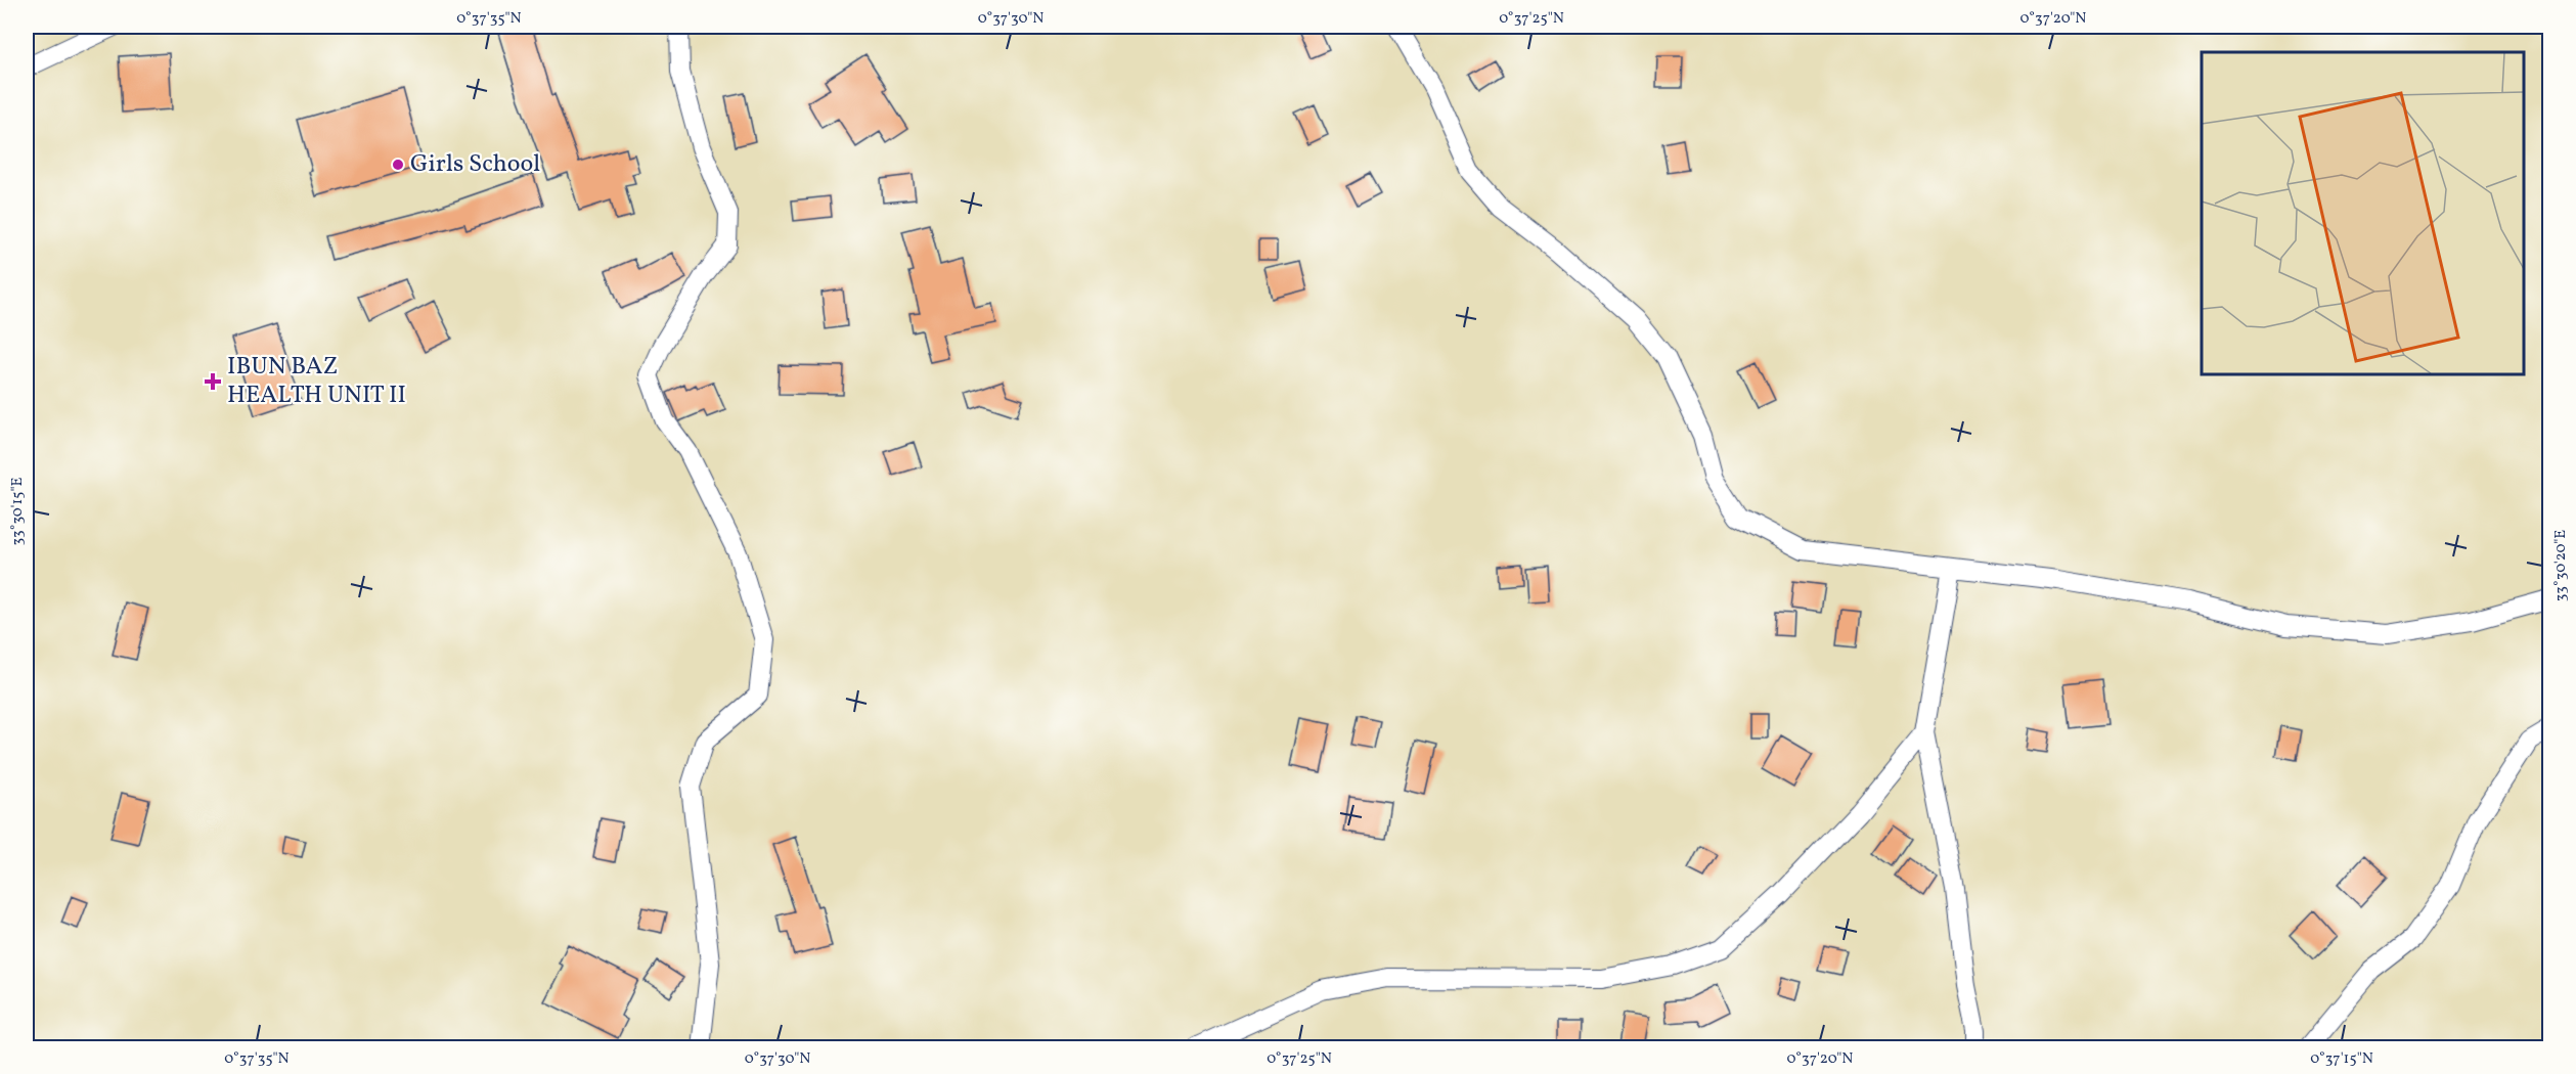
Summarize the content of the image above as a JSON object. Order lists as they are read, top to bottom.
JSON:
{
  "places": {
    "other": ["Girls School"],
    "health": ["IBUN BAZ HEALTH UNIT II"]
  },
  "coordinates": [
    "0°37'35\"N",
    "0°37'30\"N",
    "0°37'25\"N",
    "0°37'20\"N",
    "33°30'15\"E",
    "33°30'20\"E",
    "0°37'15\"N"
  ]
}
